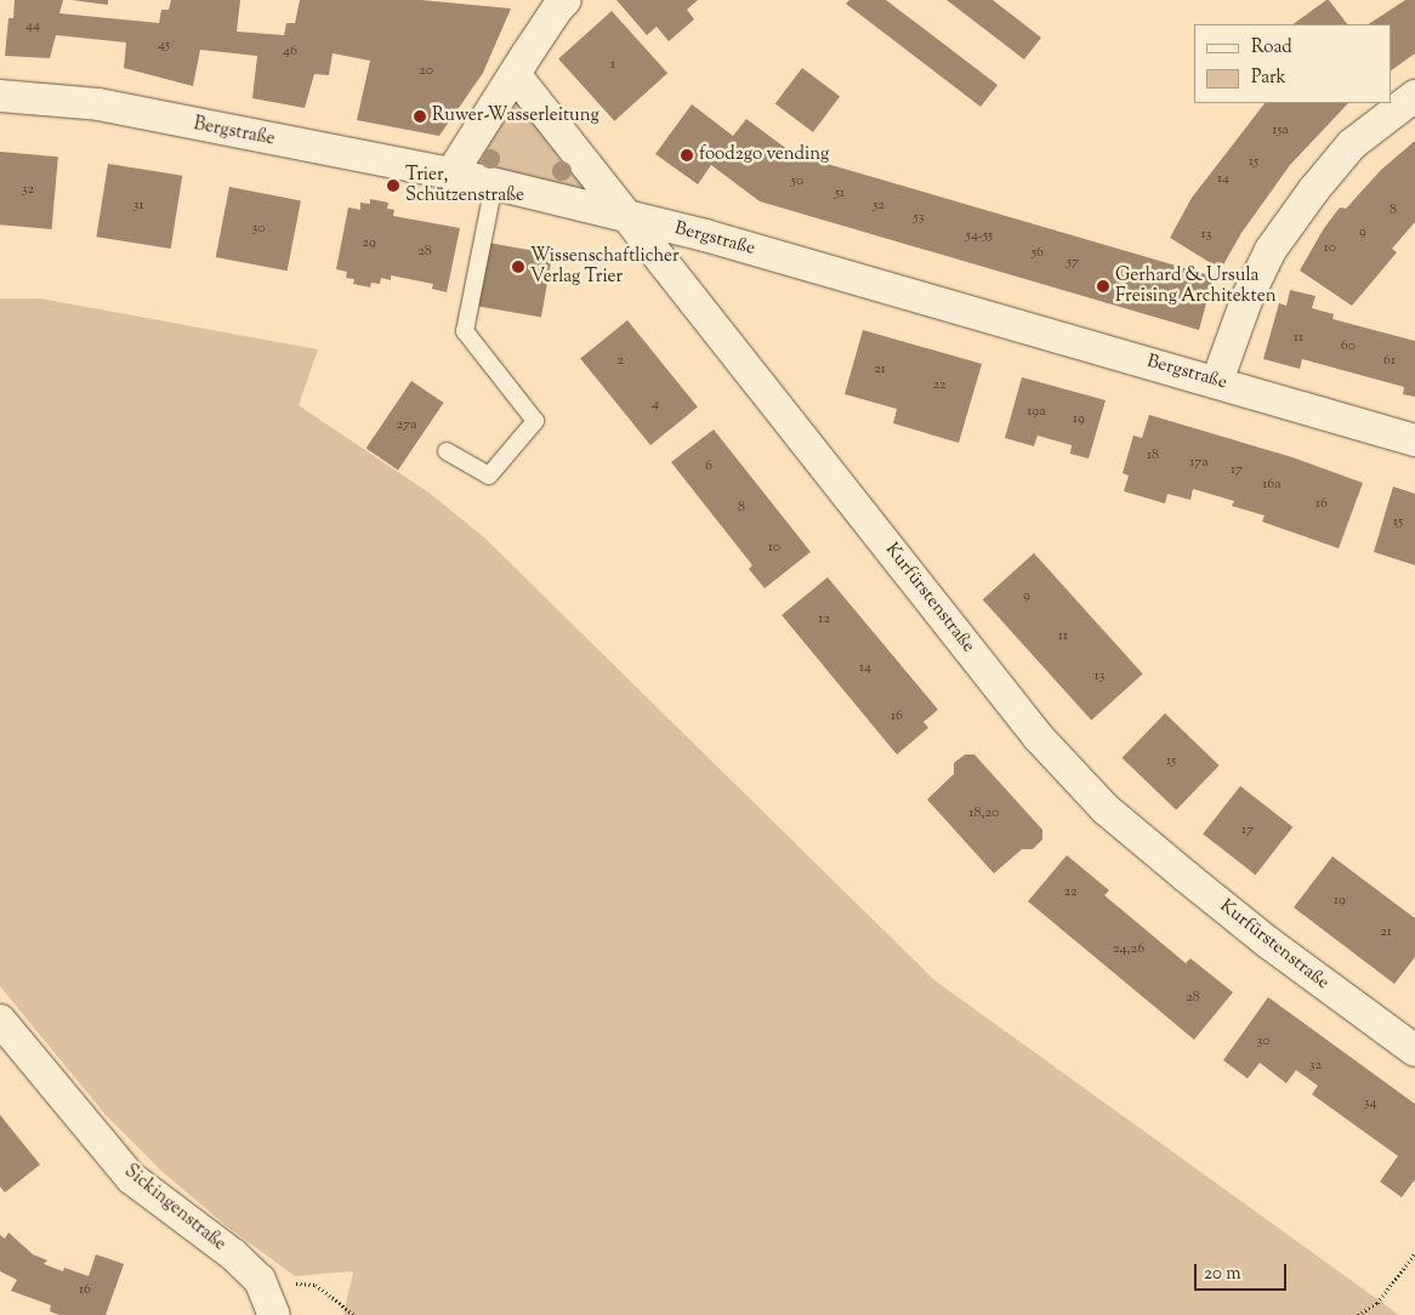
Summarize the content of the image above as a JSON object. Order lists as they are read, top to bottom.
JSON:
{
  "streets": {
    "street": ["Bergstraße", "Kurfürstenstraße", "Sickingenstraße"]
  },
  "crossings": [
    ["Bergstraße", "Kurfürstenstraße"]
  ],
  "places": [
    "Ruwer-Wasserleitung",
    "food2go vending",
    "Trier, Schützenstraße",
    "Wissenschaftlicher Verlag Trier",
    "Gerhard & Ursula Freising Architekten"
  ],
  "house_numbers": [
    "44",
    "45",
    "46",
    "1",
    "20",
    "15a",
    "15",
    "14",
    "50",
    "32",
    "51",
    "31",
    "52",
    "8",
    "53",
    "30",
    "9",
    "13",
    "54-55",
    "29",
    "10",
    "28",
    "56",
    "57",
    "11",
    "60",
    "2",
    "61",
    "21",
    "22",
    "4",
    "19a",
    "19",
    "27a",
    "18",
    "17a",
    "6",
    "17",
    "16a",
    "16",
    "8",
    "15",
    "10",
    "9",
    "12",
    "11",
    "14",
    "13",
    "16",
    "15",
    "18,20",
    "17",
    "22",
    "19",
    "21",
    "24,26",
    "28",
    "30",
    "32",
    "34",
    "16"
  ],
  "legend": ["Road", "Park"],
  "scale_bar": "20 m"
}
